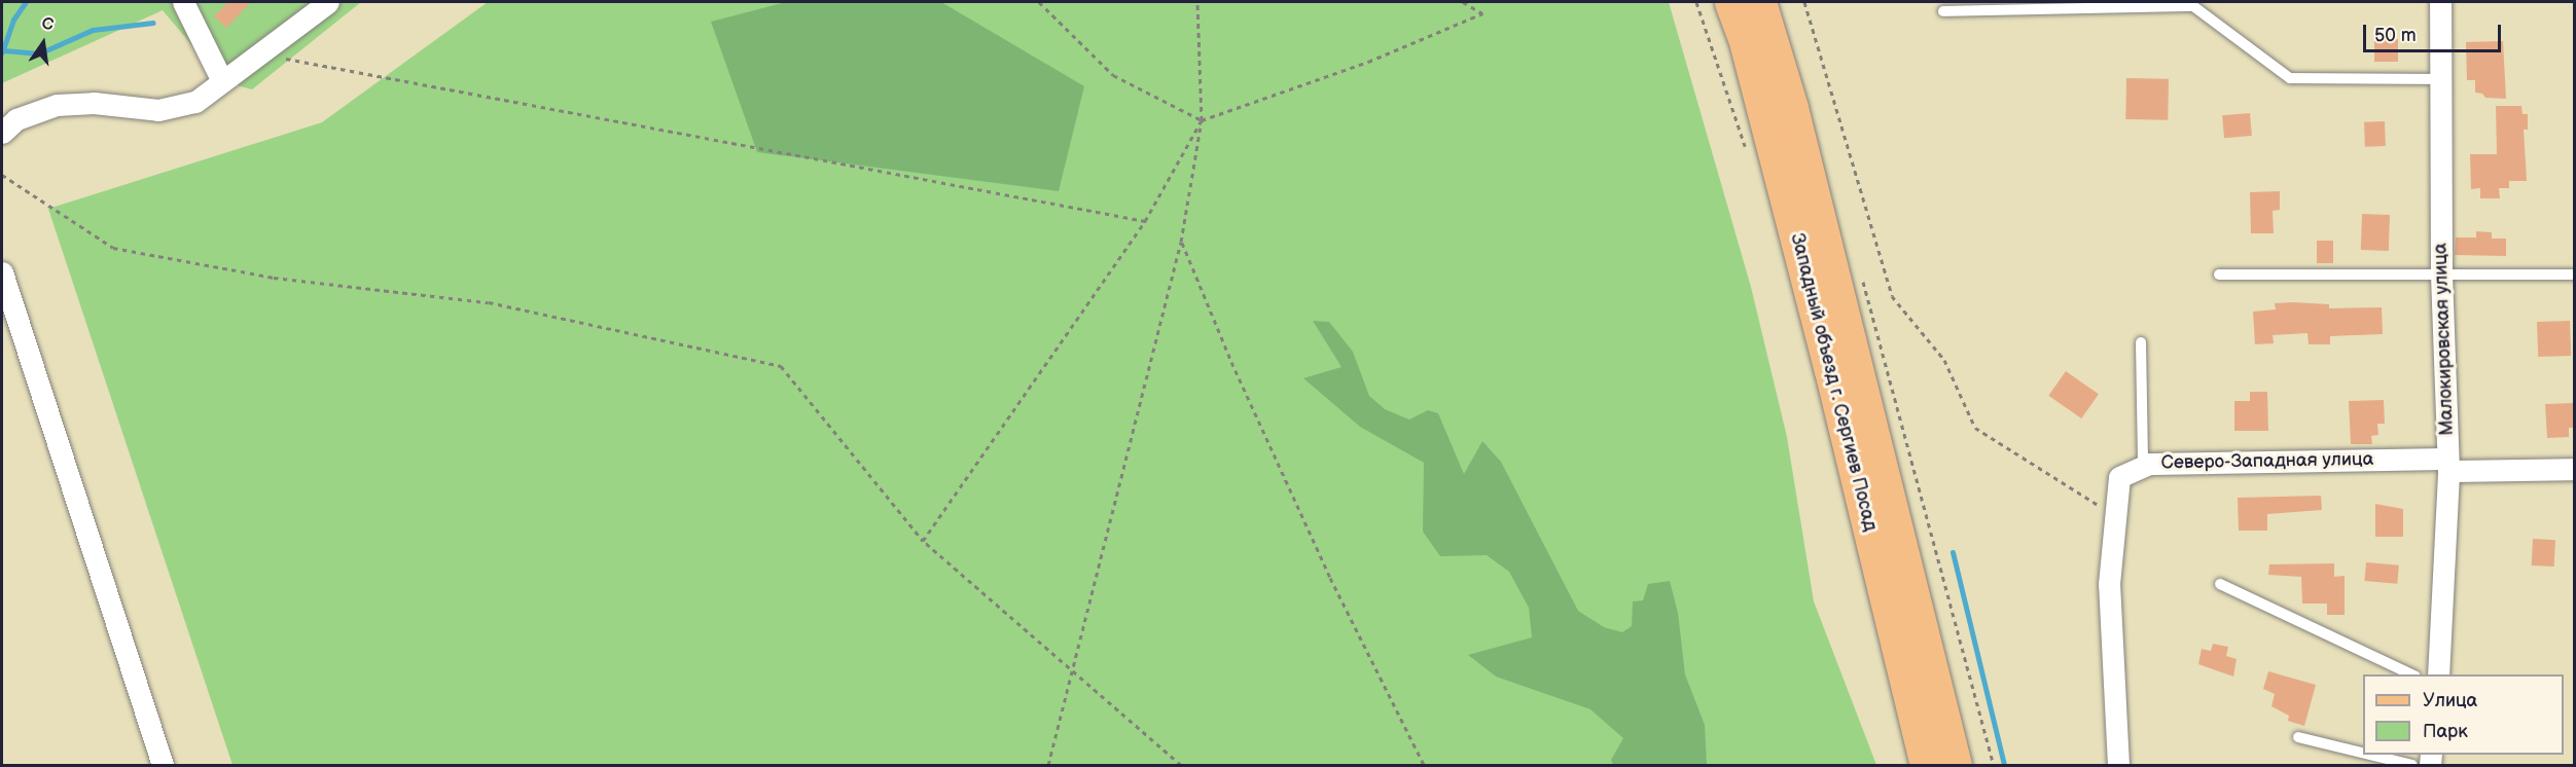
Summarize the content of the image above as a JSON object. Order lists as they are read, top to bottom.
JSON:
{
  "streets": {
    "main road": ["Западный объезд г. Сергиев Посад"],
    "street": ["Малокировская улица", "Северо-Западная улица"]
  },
  "crossings": [
    ["Малокировская улица", "Северо-Западная улица"]
  ],
  "legend": ["Улица", "Парк"],
  "scale_bar": "50 m",
  "north": "top"
}
